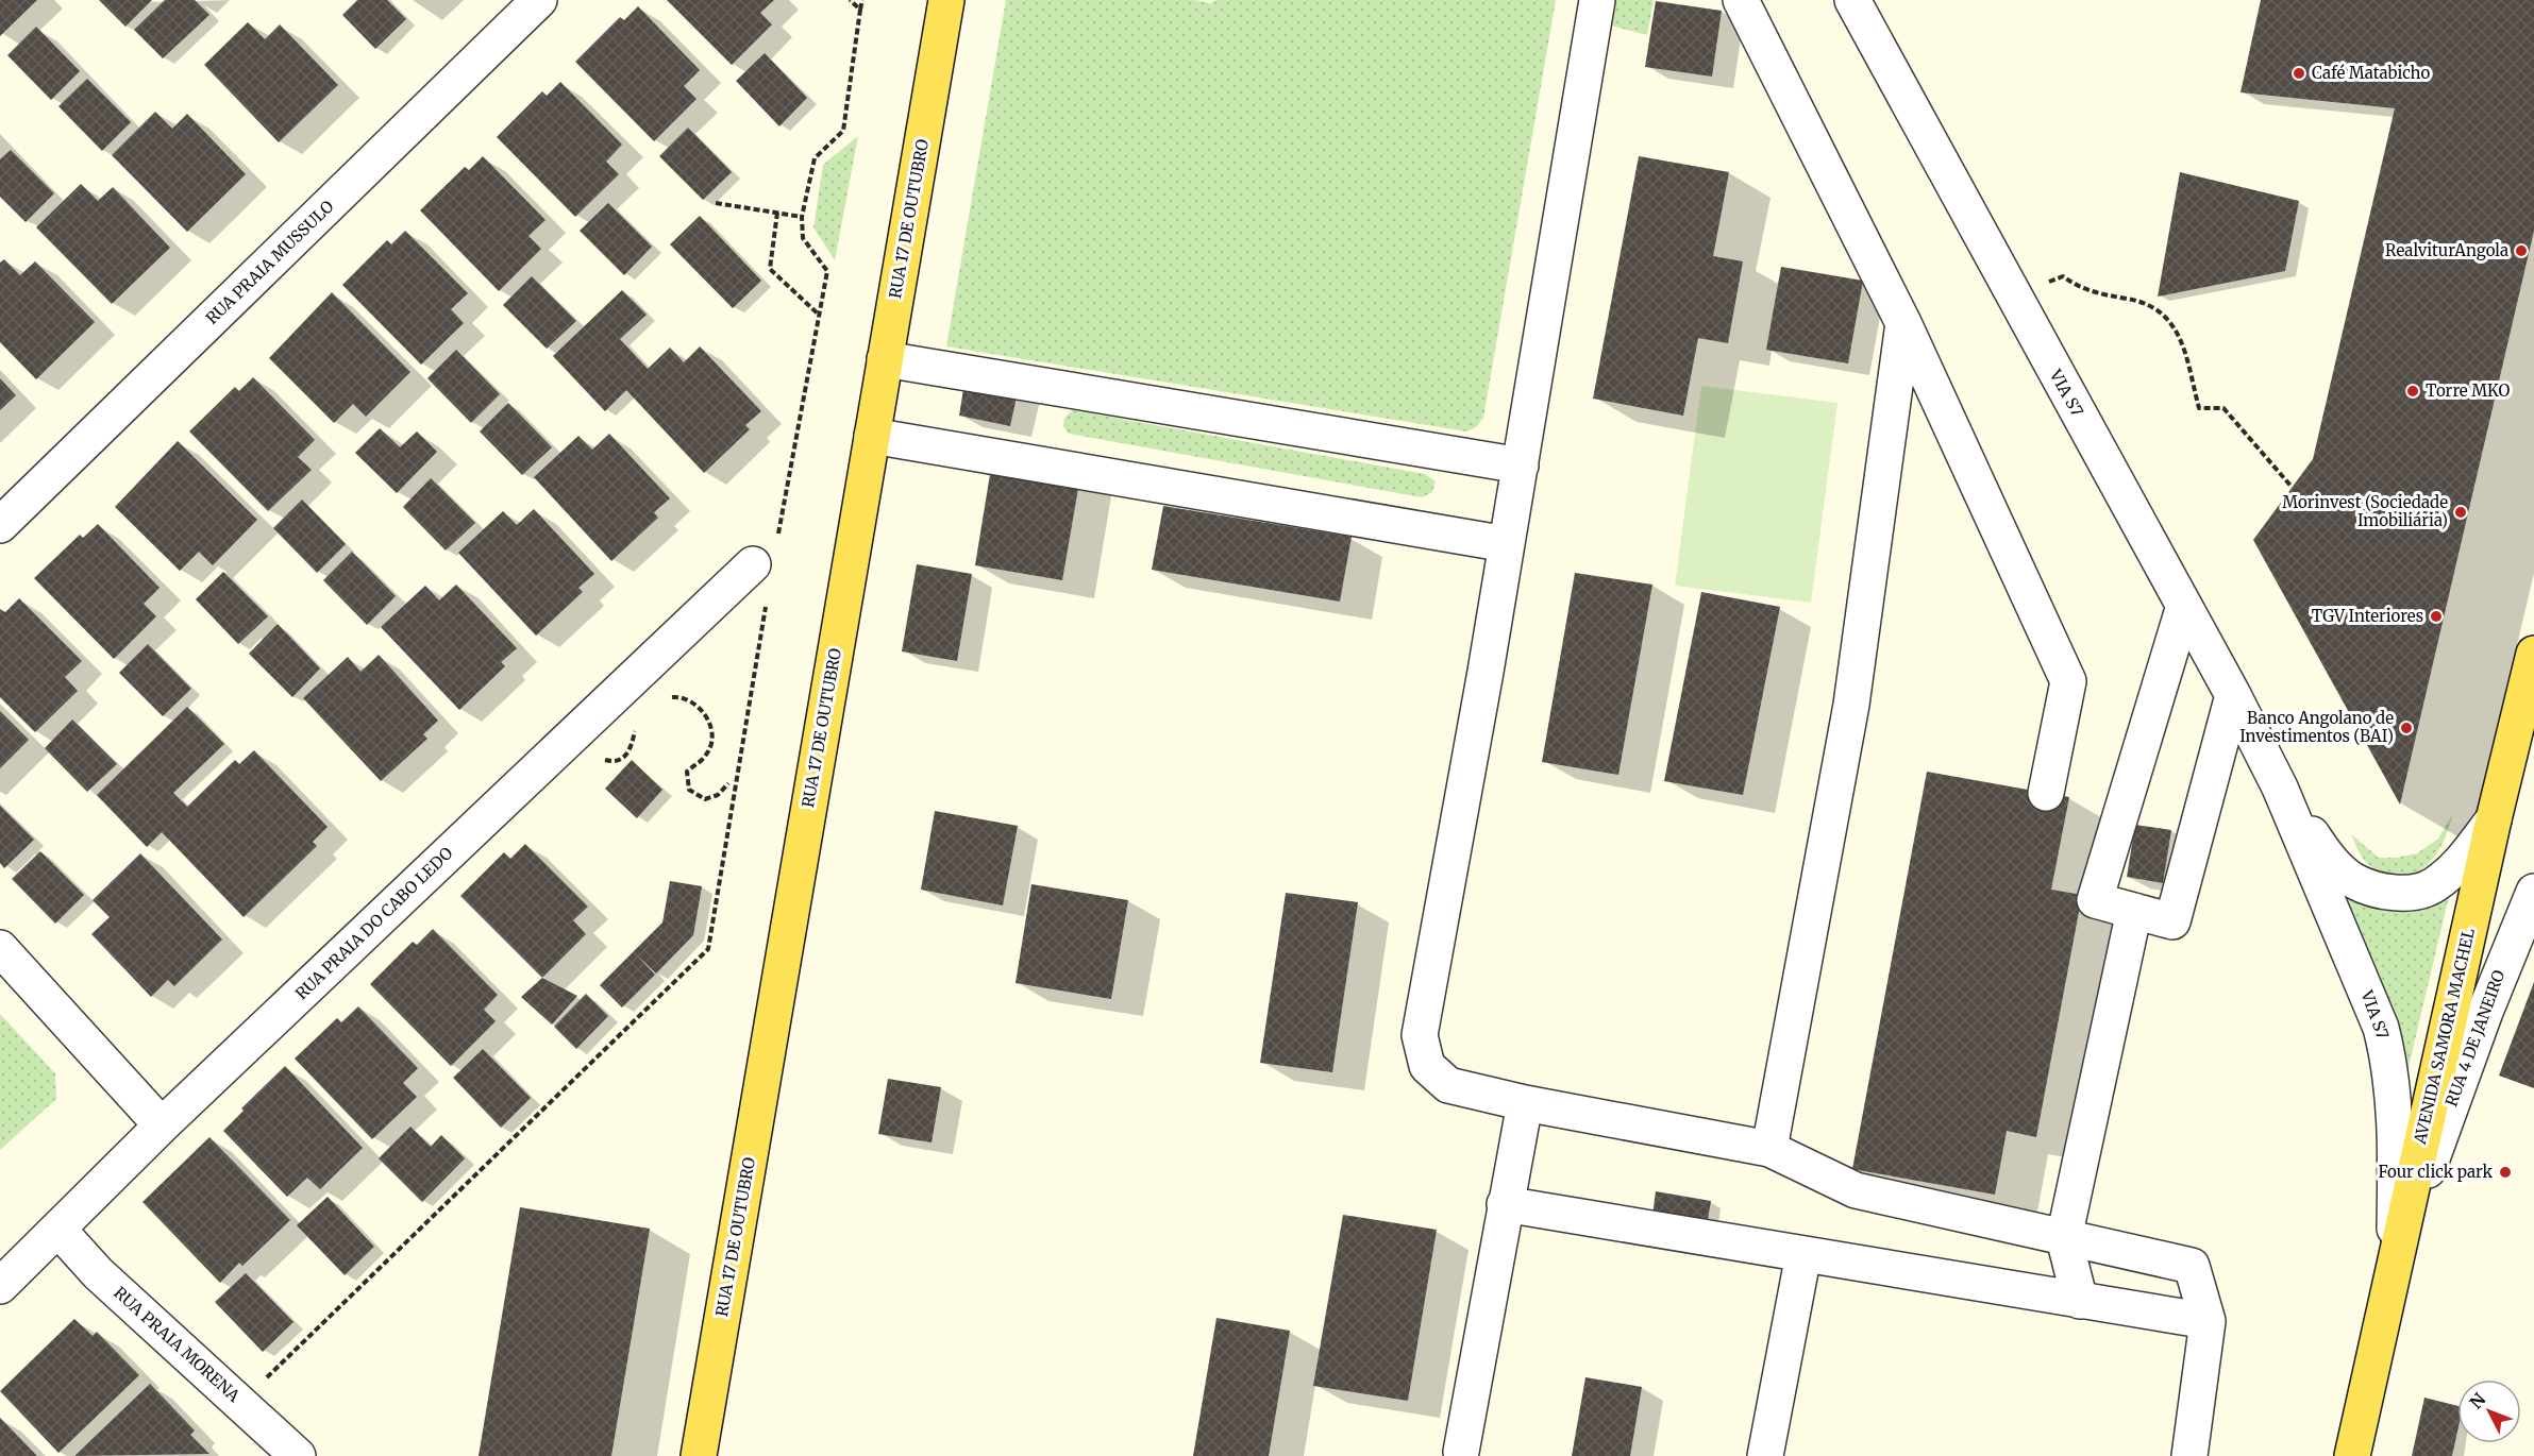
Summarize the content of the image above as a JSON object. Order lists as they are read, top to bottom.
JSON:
{
  "streets": {
    "main road": ["RUA 17 DE OUTUBRO", "AVENIDA SAMORA MACHEL"],
    "street": [
      "RUA PRAIA MUSSULO",
      "VIA S7",
      "RUA PRAIA DO CABO LEDO",
      "RUA 4 DE JANEIRO",
      "RUA PRAIA MORENA"
    ]
  },
  "crossings": [
    ["VIA S7", "AVENIDA SAMORA MACHEL"],
    ["VIA S7", "RUA 4 DE JANEIRO"],
    ["RUA PRAIA DO CABO LEDO", "RUA PRAIA MORENA"],
    ["AVENIDA SAMORA MACHEL", "RUA 4 DE JANEIRO"]
  ],
  "places": [
    "Café Matabicho",
    "RealviturAngola",
    "Torre MKO",
    "Morinvest (Sociedade Imobiliária)",
    "TGV Interiores",
    "Banco Angolano de Investimentos (BAI)",
    "Four click park"
  ],
  "north": "top left"
}
